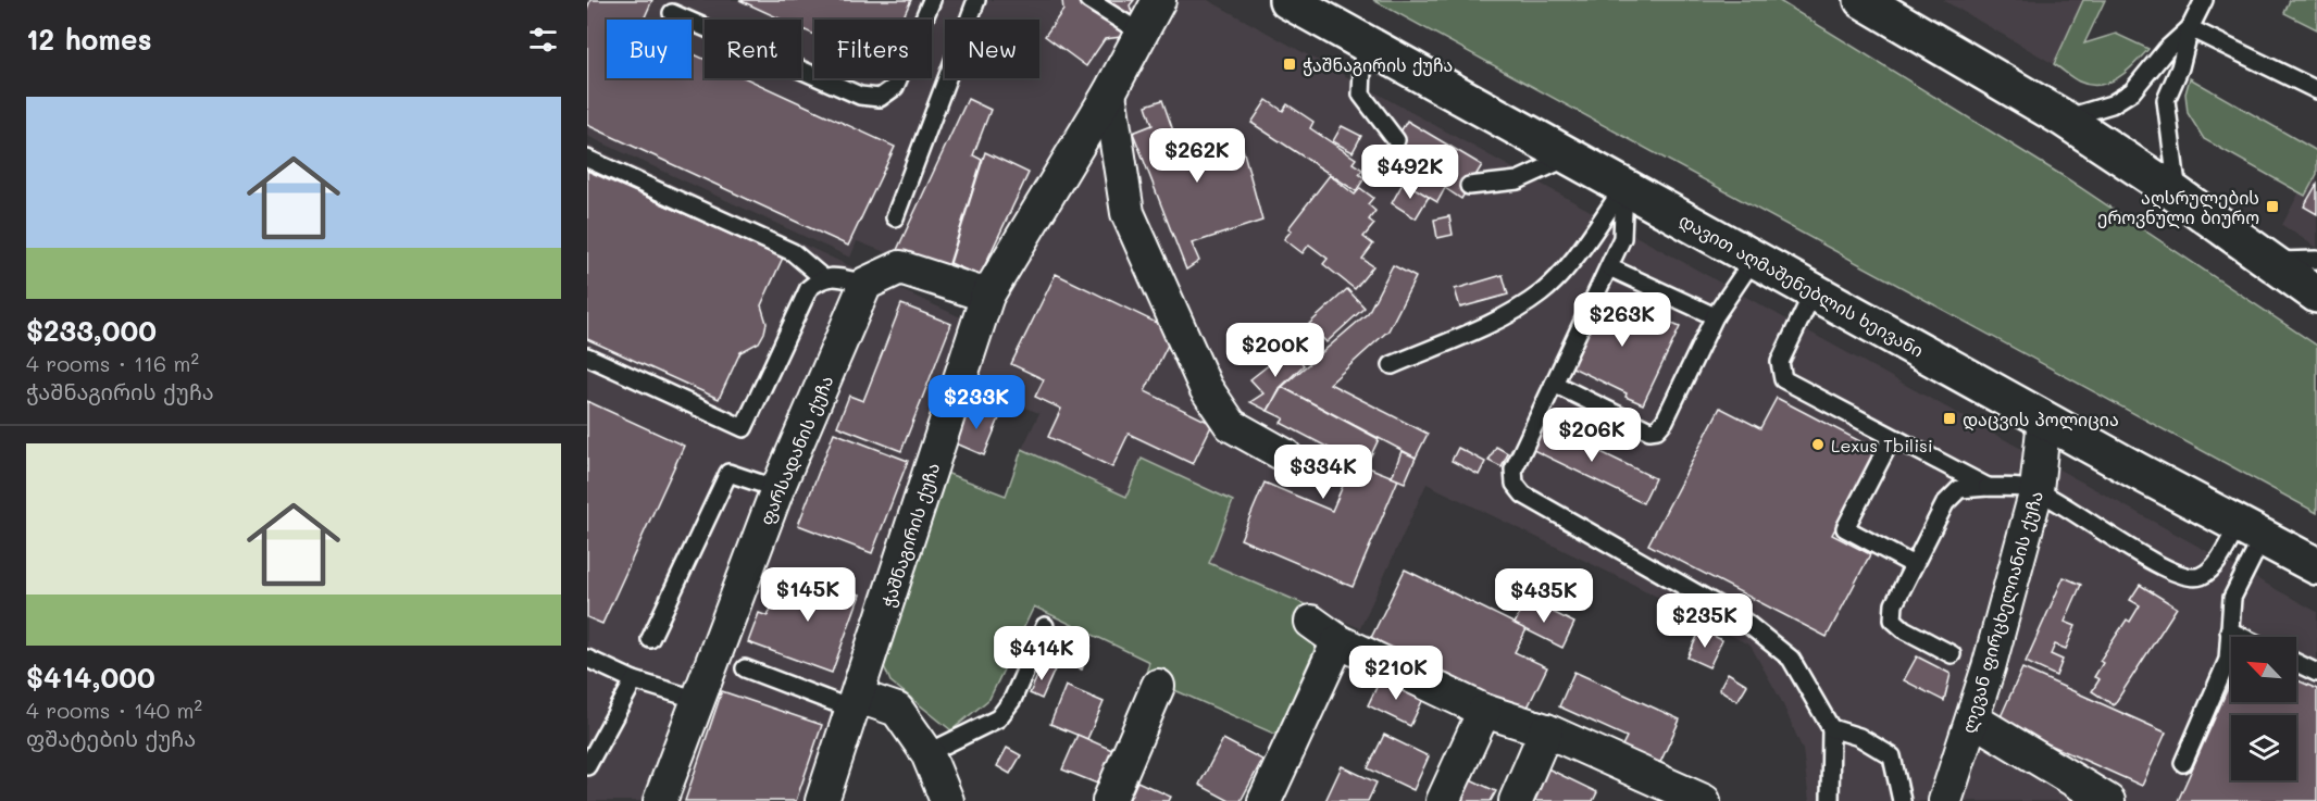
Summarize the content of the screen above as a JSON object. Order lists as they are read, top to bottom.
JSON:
{
  "streets": {
    "highway": ["დავით აღმაშენებლის ხეივანი"],
    "street": ["ფარსადანის ქუჩა", "ჭაშნაგირის ქუჩა", "ლევან ფირცხელიანის ქუჩა"]
  },
  "crossings": [
    ["დავით აღმაშენებლის ხეივანი", "ლევან ფირცხელიანის ქუჩა"]
  ],
  "places": {
    "transit": ["ჭაშნაგირის ქუჩა", "აღსრულების ეროვნული ბიურო", "დაცვის პოლიცია"],
    "other": ["Lexus Tbilisi"]
  },
  "north": "top left",
  "page": {
    "heading": "12 homes",
    "chip": [
      "Buy",
      "Rent",
      "Filters",
      "New"
    ],
    "list": [
      {
        "name": "$233,000",
        "note": "4 rooms · 116 m² · ჭაშნაგირის ქუჩა"
      },
      {
        "name": "$414,000",
        "note": "4 rooms · 140 m² · ფშატების ქუჩა"
      }
    ],
    "price": [
      "$262K",
      "$492K",
      "$263K",
      "$200K",
      "$233K",
      "$206K",
      "$334K",
      "$145K",
      "$435K",
      "$235K",
      "$414K",
      "$210K"
    ]
  }
}
